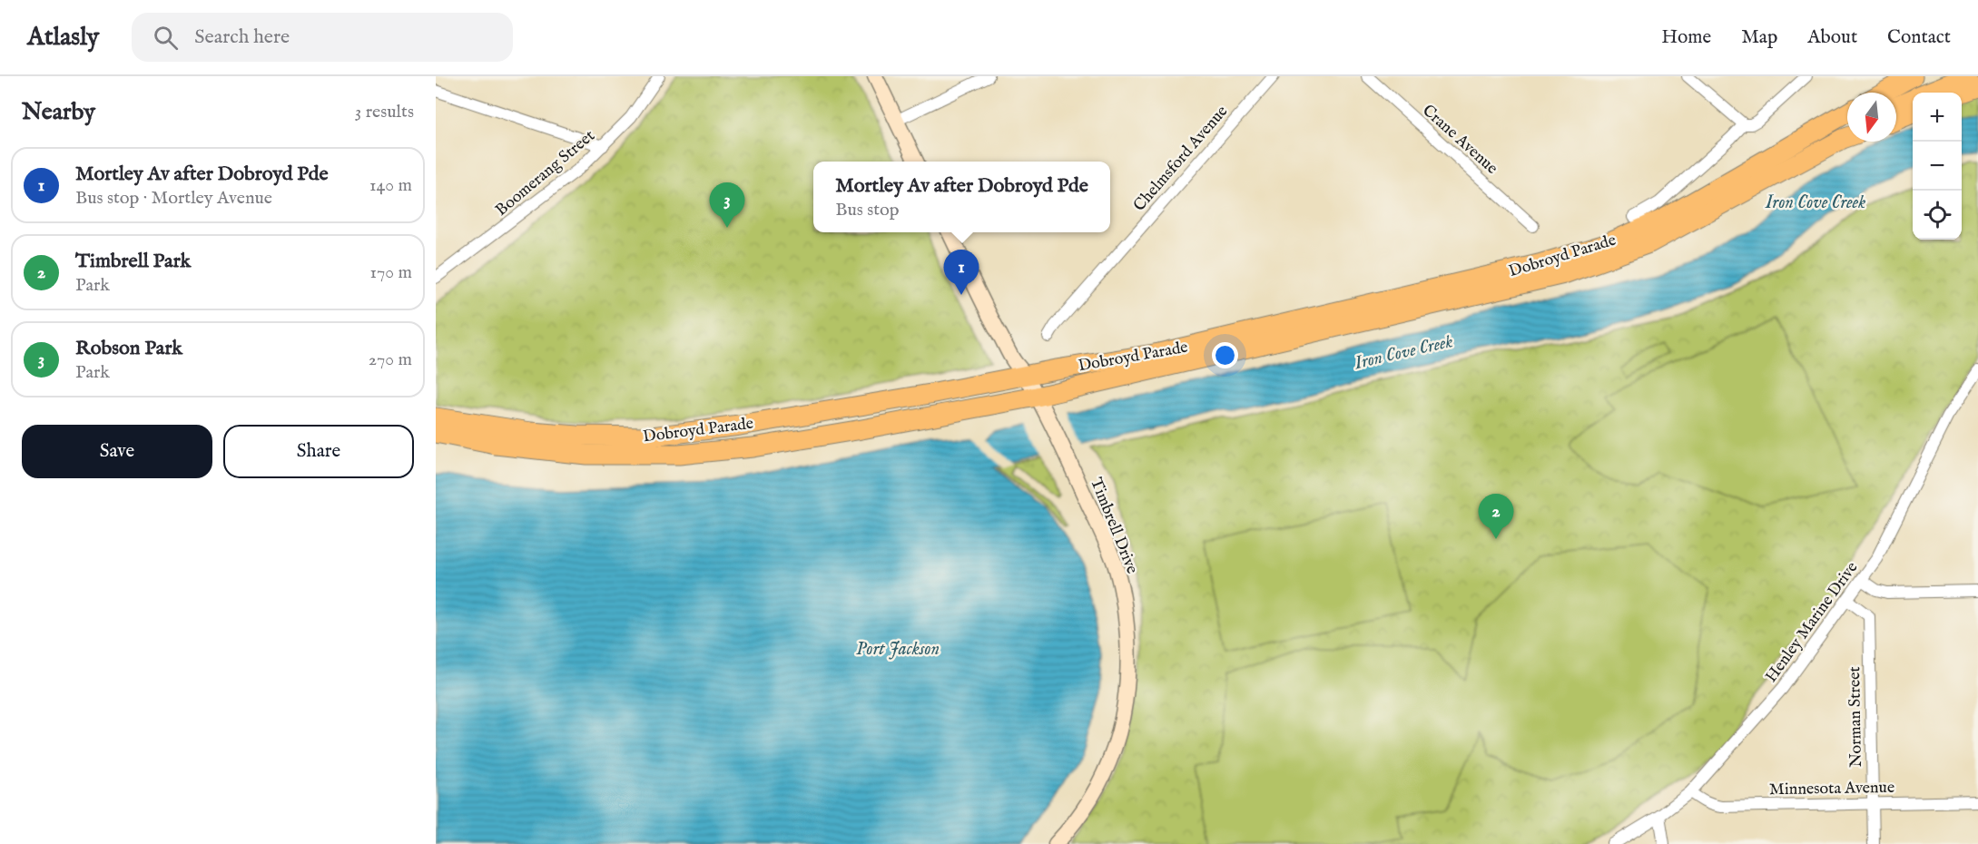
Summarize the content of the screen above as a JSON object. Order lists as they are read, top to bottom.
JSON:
{
  "streets": {
    "highway": ["Dobroyd Parade"],
    "main road": ["Timbrell Drive"],
    "street": [
      "Crane Avenue",
      "Chelmsford Avenue",
      "Boomerang Street",
      "Henley Marine Drive",
      "Norman Street",
      "Minnesota Avenue"
    ]
  },
  "crossings": [
    ["Dobroyd Parade", "Timbrell Drive"],
    ["Henley Marine Drive", "Norman Street"],
    ["Henley Marine Drive", "Minnesota Avenue"],
    ["Norman Street", "Minnesota Avenue"]
  ],
  "water": ["Iron Cove Creek", "Port Jackson"],
  "north": "bottom",
  "page": {
    "header": "Atlasly",
    "search": "Search here",
    "nav": [
      "Home",
      "Map",
      "About",
      "Contact"
    ],
    "heading": ["Nearby", "3 results"],
    "map_buttons": ["+", "−"],
    "list": [
      {
        "mark": "1",
        "name": "Mortley Av after Dobroyd Pde",
        "note": "Bus stop · Mortley Avenue",
        "value": "140 m"
      },
      {
        "mark": "2",
        "name": "Timbrell Park",
        "note": "Park",
        "value": "170 m"
      },
      {
        "mark": "3",
        "name": "Robson Park",
        "note": "Park",
        "value": "270 m"
      }
    ],
    "popup": ["Mortley Av after Dobroyd Pde", "Bus stop"],
    "pins": ["3", "1", "2"],
    "buttons": ["Save", "Share"]
  }
}
